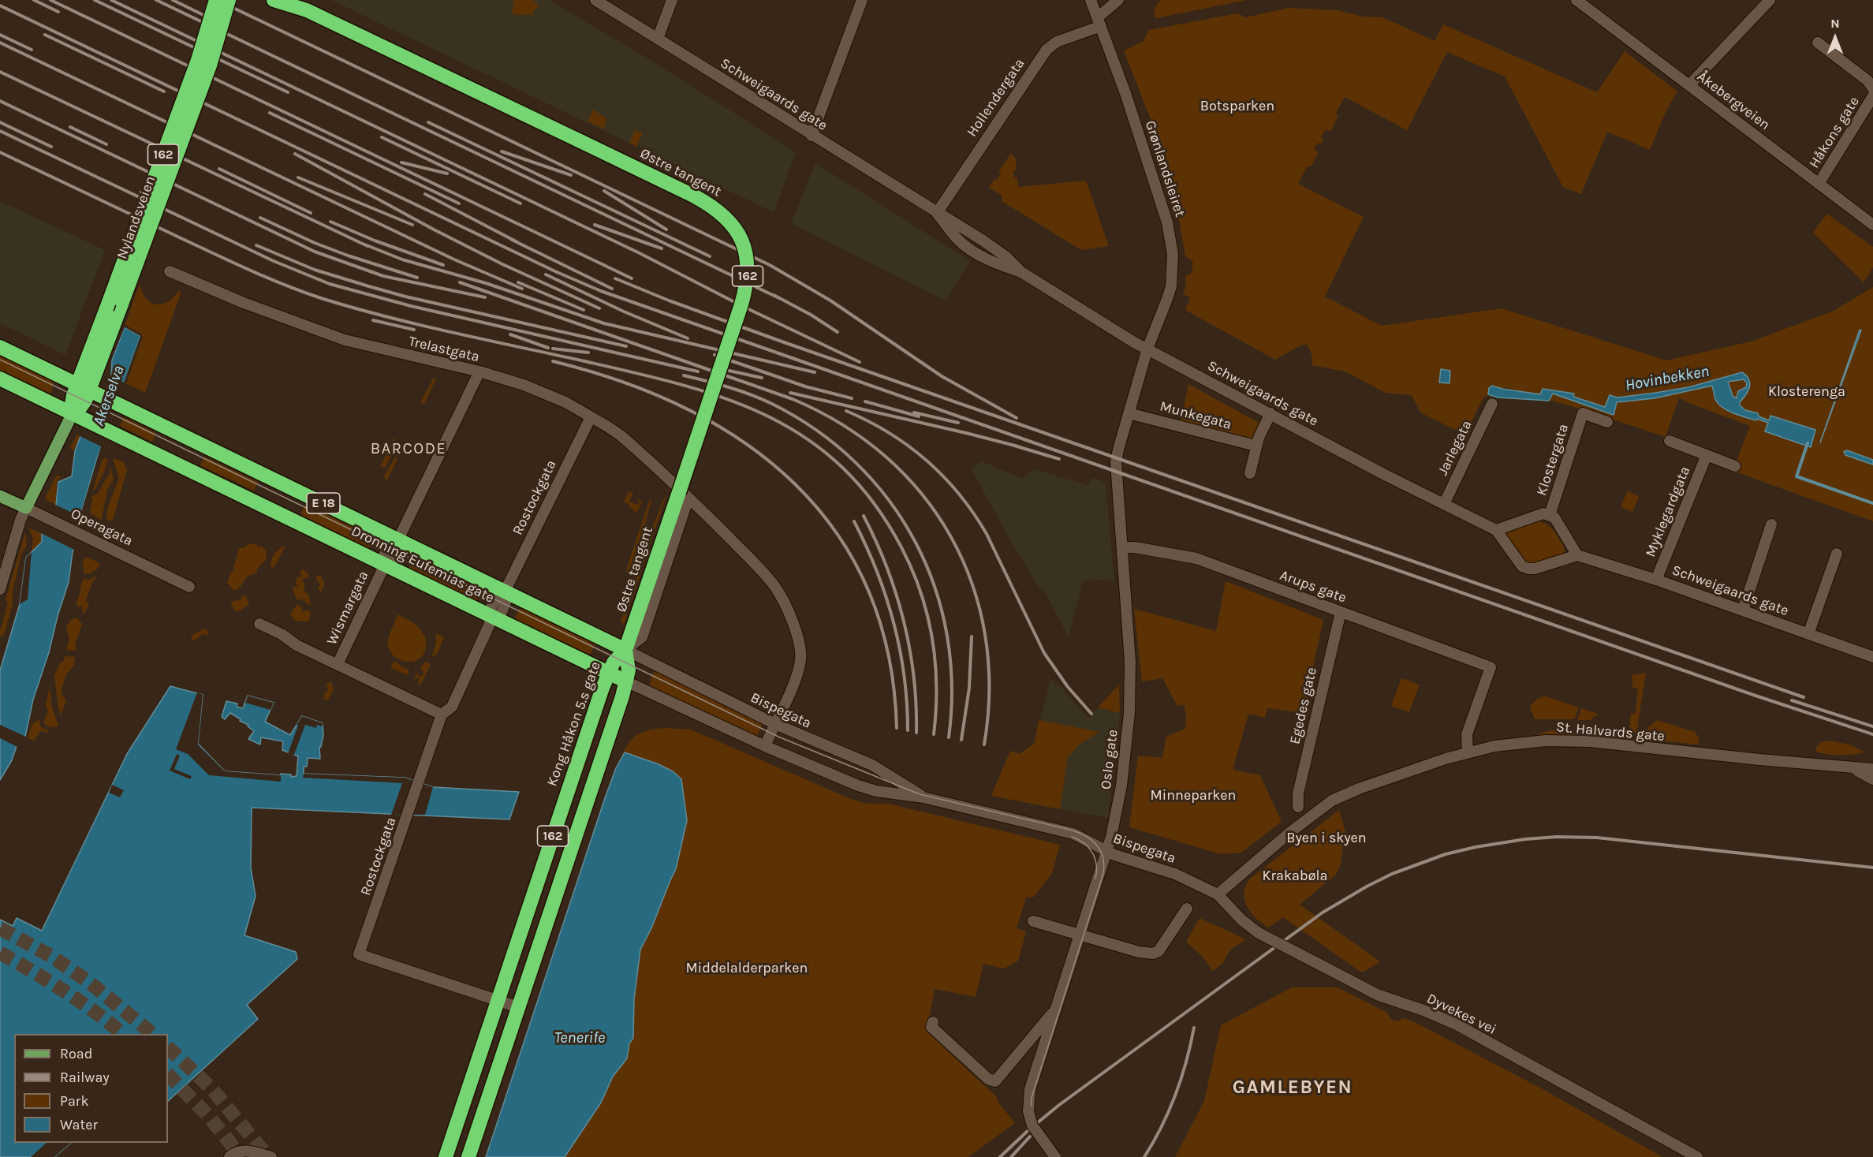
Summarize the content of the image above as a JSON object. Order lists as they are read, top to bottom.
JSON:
{
  "streets": {
    "highway": [
      "162",
      "Østre tangent",
      "Nylandsveien",
      "E 18",
      "Dronning Eufemias gate",
      "Kong Håkon 5.s gate"
    ],
    "main road": ["Operagata"],
    "street": [
      "Schweigaards gate",
      "Hollendergata",
      "Åkebergveien",
      "Håkons gate",
      "Grønlandsleiret",
      "Trelastgata",
      "Munkegata",
      "Jarlegata",
      "Klostergata",
      "Rostockgata",
      "Myklegardgata",
      "Arups gate",
      "Wismargata",
      "Egedes gate",
      "Bispegata",
      "St. Halvards gate",
      "Oslo gate",
      "Dyvekes vei"
    ]
  },
  "crossings": [
    ["Schweigaards gate", "Hollendergata"],
    ["Schweigaards gate", "Grønlandsleiret"],
    ["Schweigaards gate", "Jarlegata"],
    ["Schweigaards gate", "Myklegardgata"],
    ["Schweigaards gate", "Oslo gate"],
    ["Hollendergata", "Grønlandsleiret"],
    ["Åkebergveien", "Håkons gate"],
    ["162", "Østre tangent"],
    ["162", "Rostockgata"],
    ["162", "Dronning Eufemias gate"],
    ["162", "Bispegata"],
    ["162", "Kong Håkon 5.s gate"],
    ["Grønlandsleiret", "Oslo gate"],
    ["Østre tangent", "Dronning Eufemias gate"],
    ["Østre tangent", "Bispegata"],
    ["Østre tangent", "Kong Håkon 5.s gate"],
    ["Nylandsveien", "Operagata"],
    ["Nylandsveien", "Dronning Eufemias gate"],
    ["Trelastgata", "Rostockgata"],
    ["Trelastgata", "Wismargata"],
    ["Trelastgata", "Bispegata"],
    ["Munkegata", "Oslo gate"],
    ["Rostockgata", "Dronning Eufemias gate"],
    ["Rostockgata", "Kong Håkon 5.s gate"],
    ["Dronning Eufemias gate", "Wismargata"],
    ["Dronning Eufemias gate", "Bispegata"],
    ["Dronning Eufemias gate", "Kong Håkon 5.s gate"],
    ["Arups gate", "Egedes gate"],
    ["Arups gate", "St. Halvards gate"],
    ["Arups gate", "Oslo gate"],
    ["Bispegata", "Kong Håkon 5.s gate"],
    ["Bispegata", "St. Halvards gate"],
    ["Bispegata", "Oslo gate"],
    ["Bispegata", "Dyvekes vei"],
    ["St. Halvards gate", "Dyvekes vei"]
  ],
  "districts": ["BARCODE", "GAMLEBYEN"],
  "water": ["Hovinbekken", "Akerselva", "Tenerife"],
  "parks": [
    "Botsparken",
    "Klosterenga",
    "Minneparken",
    "Byen i skyen",
    "Krakabøla",
    "Middelalderparken"
  ],
  "legend": [
    "Road",
    "Railway",
    "Park",
    "Water"
  ],
  "north": "top"
}
